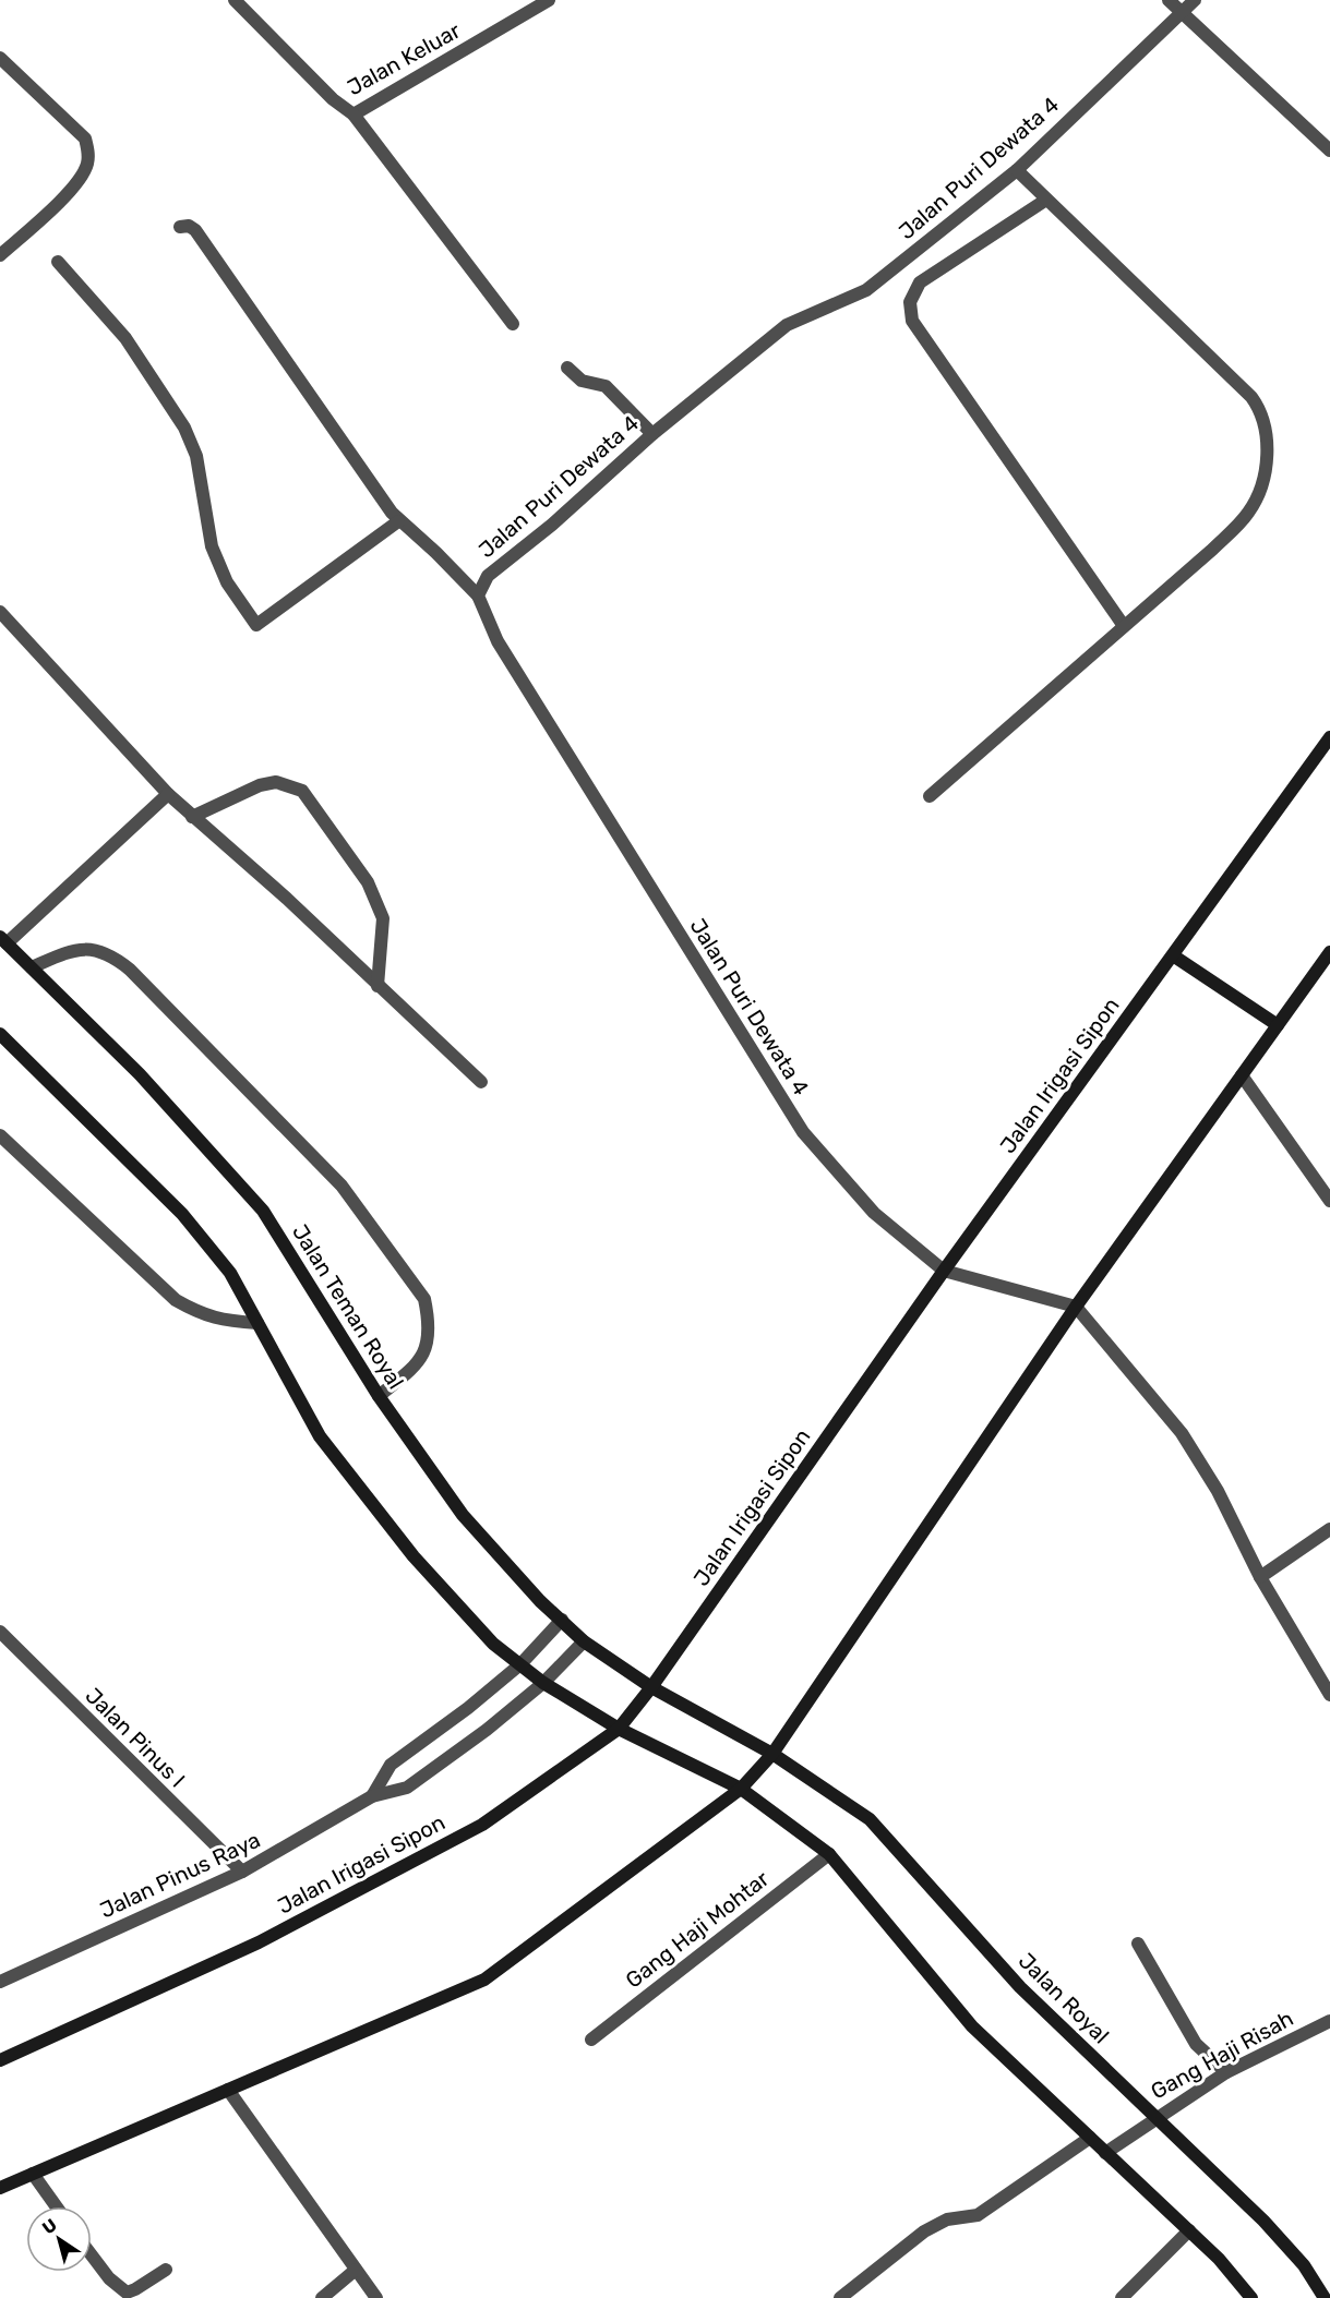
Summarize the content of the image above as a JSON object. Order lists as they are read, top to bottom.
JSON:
{
  "streets": {
    "street": [
      "Jalan Keluar",
      "Jalan Puri Dewata 4",
      "Jalan Irigasi Sipon",
      "Jalan Teman Royal",
      "Jalan Pinus I",
      "Jalan Pinus Raya",
      "Gang Haji Mohtar",
      "Jalan Royal",
      "Gang Haji Risah"
    ]
  },
  "crossings": [
    ["Jalan Puri Dewata 4", "Jalan Irigasi Sipon"],
    ["Jalan Irigasi Sipon", "Jalan Teman Royal"],
    ["Jalan Teman Royal", "Jalan Pinus Raya"],
    ["Jalan Teman Royal", "Jalan Royal"],
    ["Jalan Pinus I", "Jalan Pinus Raya"],
    ["Jalan Royal", "Gang Haji Risah"]
  ],
  "north": "top left"
}
